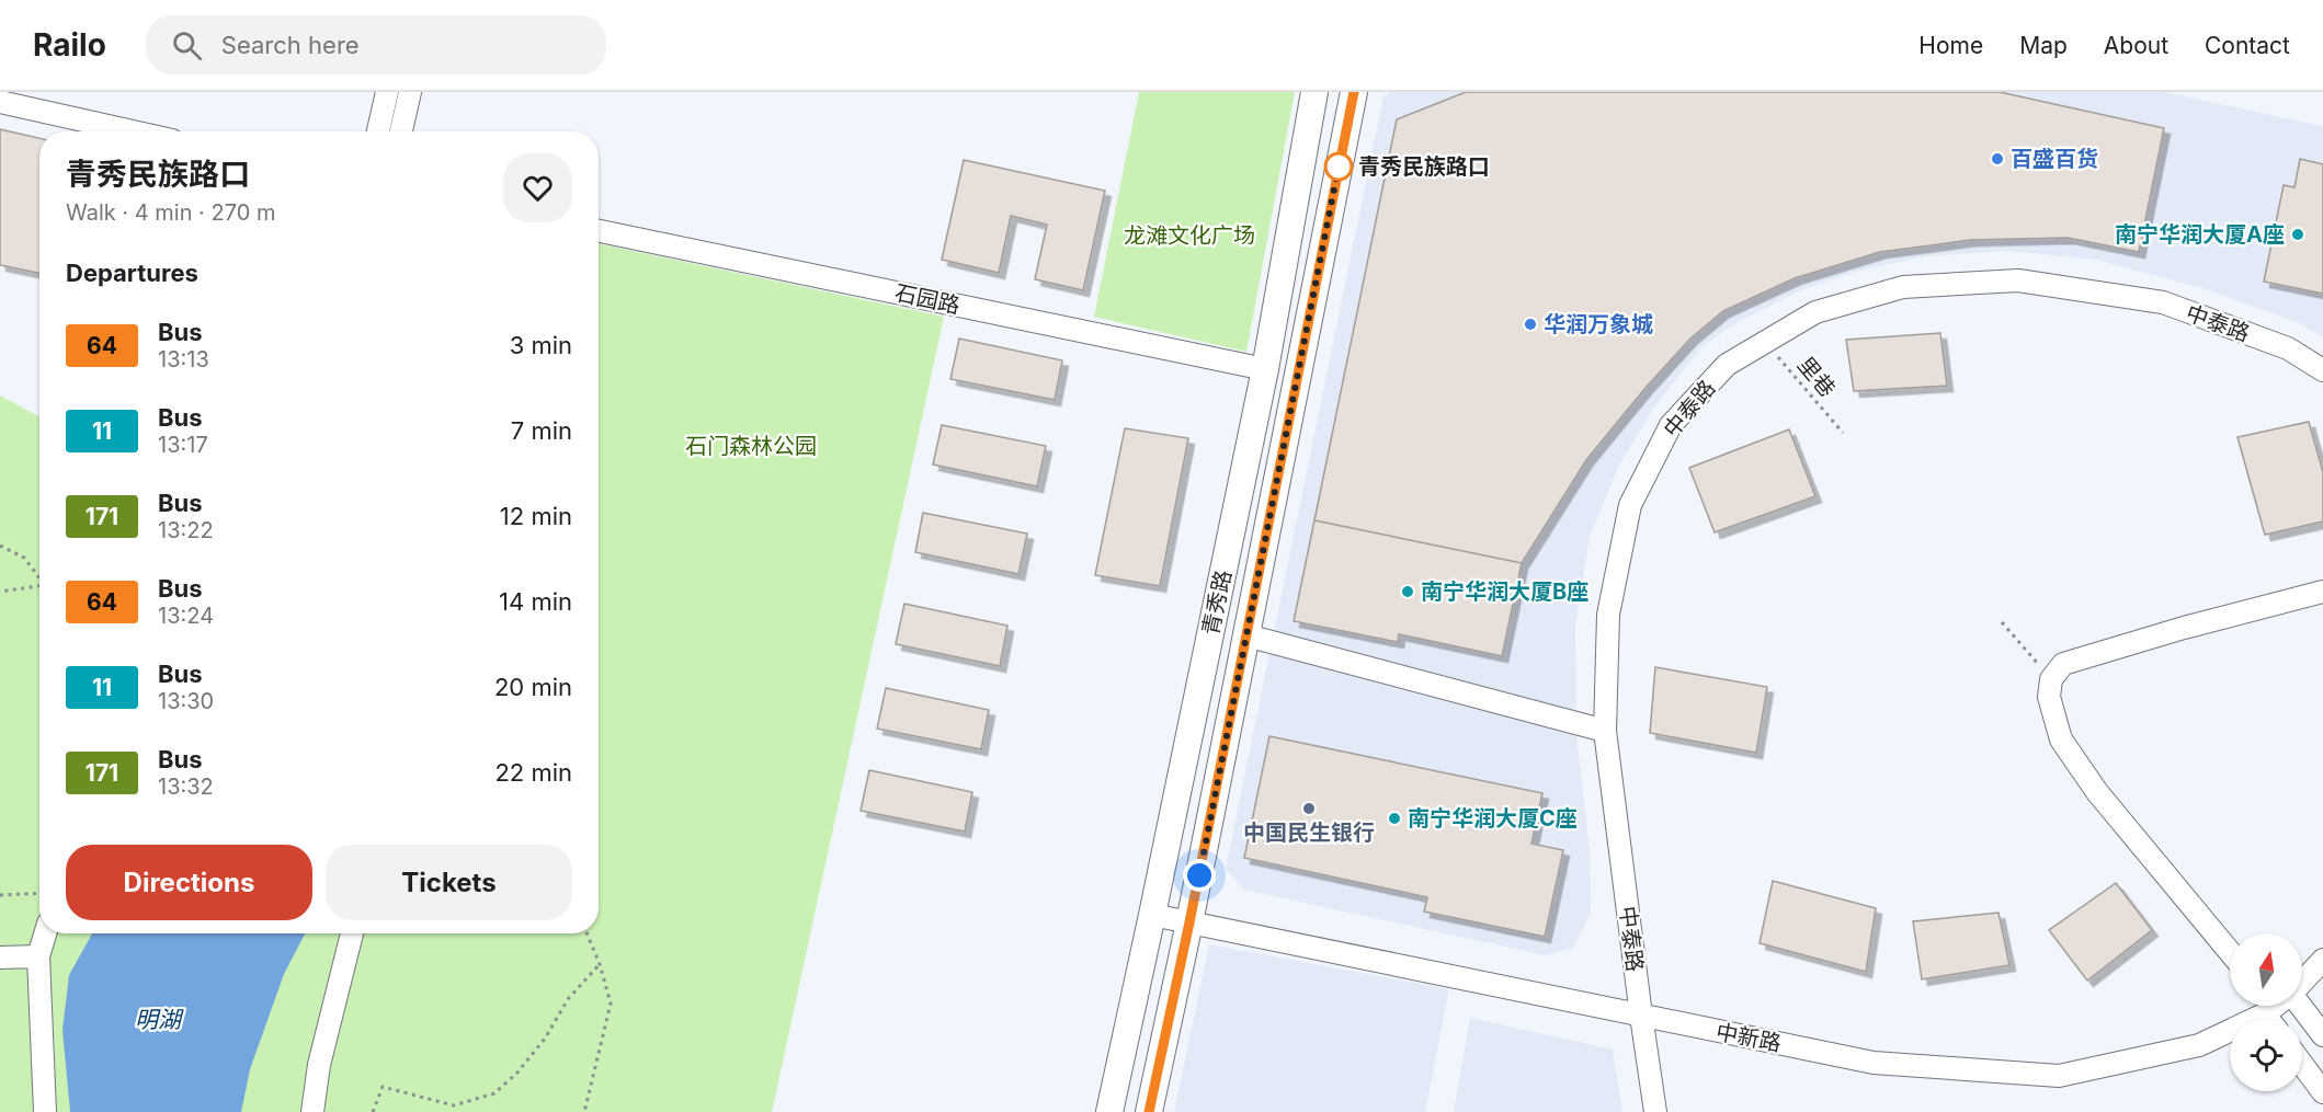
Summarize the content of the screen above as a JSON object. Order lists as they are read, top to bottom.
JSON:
{
  "streets": {
    "main road": ["青秀路"],
    "street": ["石园路", "中泰路", "中新路"],
    "path": ["里巷"]
  },
  "crossings": [
    ["石园路", "青秀路"],
    ["中泰路", "里巷"],
    ["中泰路", "中新路"],
    ["青秀路", "中新路"]
  ],
  "water": ["明湖"],
  "parks": ["龙滩文化广场", "石门森林公园"],
  "places": [
    "百盛百货",
    "青秀民族路口",
    "南宁华润大厦A座",
    "华润万象城",
    "南宁华润大厦B座",
    "中国民生银行",
    "南宁华润大厦C座"
  ],
  "lines": ["bus line 64"],
  "north": "top",
  "page": {
    "header": "Railo",
    "search": "Search here",
    "nav": [
      "Home",
      "Map",
      "About",
      "Contact"
    ],
    "heading": [
      ["青秀民族路口", "Walk · 4 min · 270 m"],
      "Departures"
    ],
    "list": [
      {
        "mark": "64",
        "name": "Bus",
        "note": "13:13",
        "value": "3 min"
      },
      {
        "mark": "11",
        "name": "Bus",
        "note": "13:17",
        "value": "7 min"
      },
      {
        "mark": "171",
        "name": "Bus",
        "note": "13:22",
        "value": "12 min"
      },
      {
        "mark": "64",
        "name": "Bus",
        "note": "13:24",
        "value": "14 min"
      },
      {
        "mark": "11",
        "name": "Bus",
        "note": "13:30",
        "value": "20 min"
      },
      {
        "mark": "171",
        "name": "Bus",
        "note": "13:32",
        "value": "22 min"
      }
    ],
    "buttons": ["Directions", "Tickets"]
  }
}
